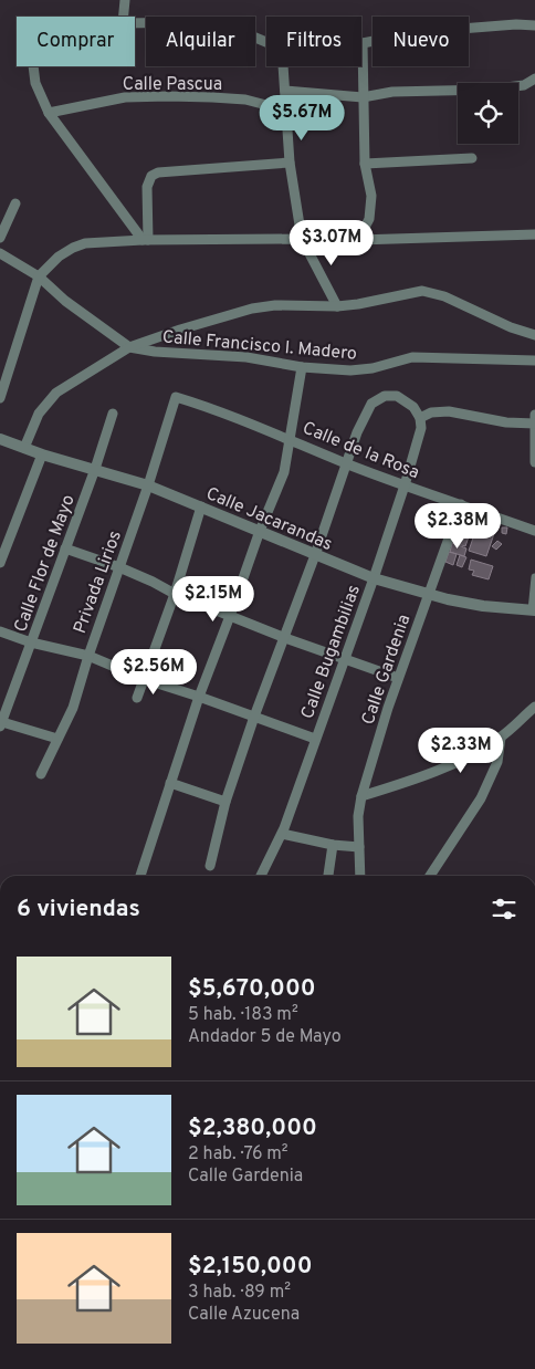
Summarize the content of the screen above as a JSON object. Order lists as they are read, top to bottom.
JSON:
{
  "streets": {
    "street": [
      "Calle Pascua",
      "Calle Francisco I. Madero",
      "Calle de la Rosa",
      "Calle Jacarandas",
      "Calle Flor de Mayo",
      "Privada Lirios",
      "Calle Bugambilias",
      "Calle Gardenia"
    ]
  },
  "crossings": [
    ["Calle de la Rosa", "Privada Lirios"],
    ["Calle de la Rosa", "Calle Bugambilias"],
    ["Calle de la Rosa", "Calle Gardenia"],
    ["Calle Jacarandas", "Calle Flor de Mayo"],
    ["Calle Jacarandas", "Privada Lirios"],
    ["Calle Jacarandas", "Calle Bugambilias"],
    ["Calle Jacarandas", "Calle Gardenia"]
  ],
  "page": {
    "chip": [
      "Comprar",
      "Alquilar",
      "Filtros",
      "Nuevo"
    ],
    "price": [
      "$5.67M",
      "$3.07M",
      "$2.38M",
      "$2.15M",
      "$2.56M",
      "$2.33M"
    ],
    "heading": "6 viviendas",
    "list": [
      {
        "name": "$5,670,000",
        "note": "5 hab. · 183 m² · Andador 5 de Mayo"
      },
      {
        "name": "$2,380,000",
        "note": "2 hab. · 76 m² · Calle Gardenia"
      },
      {
        "name": "$2,150,000",
        "note": "3 hab. · 89 m² · Calle Azucena"
      }
    ]
  }
}
